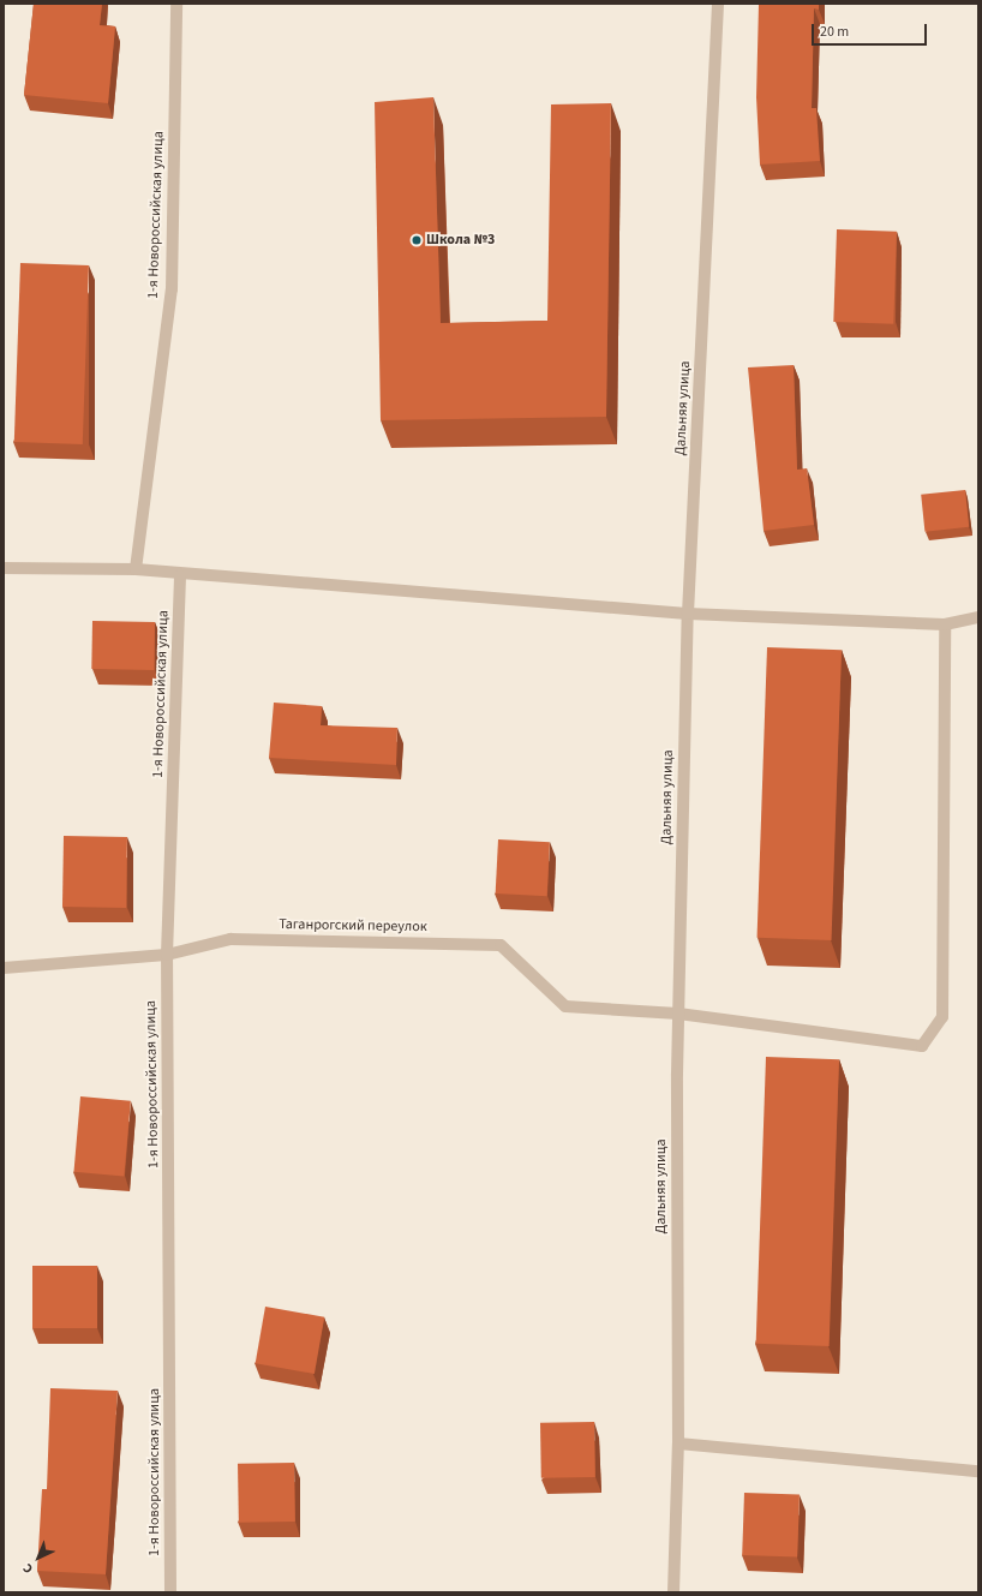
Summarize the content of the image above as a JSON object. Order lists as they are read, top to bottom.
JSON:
{
  "streets": {
    "street": ["1-я Новороссийская улица", "Дальняя улица", "Таганрогский переулок"]
  },
  "crossings": [
    ["1-я Новороссийская улица", "Таганрогский переулок"],
    ["Дальняя улица", "Таганрогский переулок"]
  ],
  "places": ["Школа №3"],
  "scale_bar": "20 m",
  "north": "bottom left"
}
